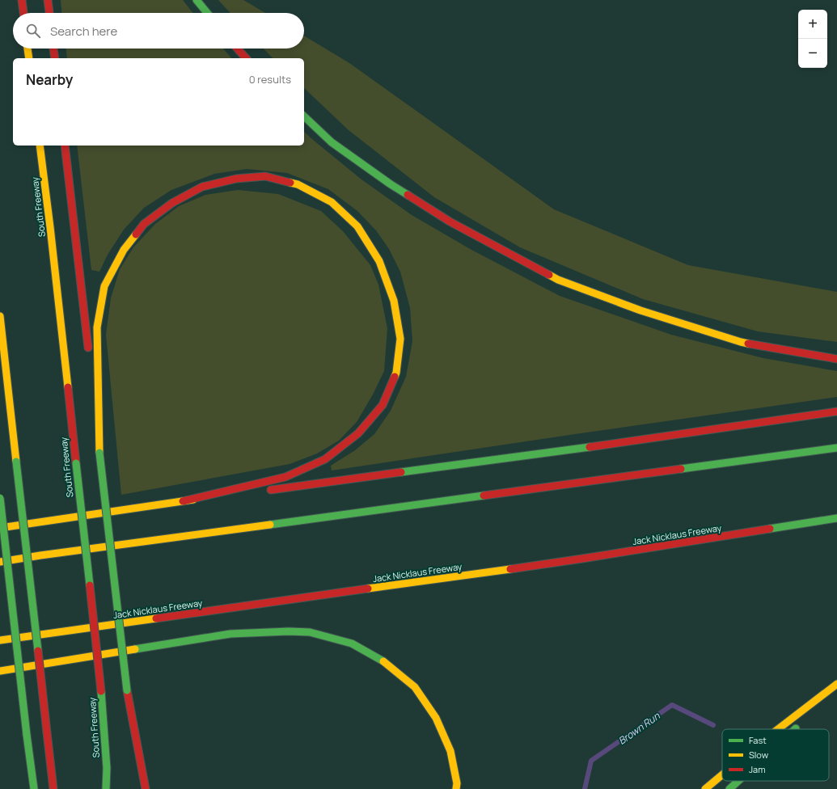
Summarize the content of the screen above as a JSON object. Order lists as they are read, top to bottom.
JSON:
{
  "streets": {
    "highway": ["South Freeway", "Jack Nicklaus Freeway"]
  },
  "water": ["Brown Run"],
  "legend": ["Fast", "Slow", "Jam"],
  "page": {
    "map_buttons": ["+", "−"],
    "search": "Search here",
    "heading": ["Nearby", "0 results"]
  }
}
